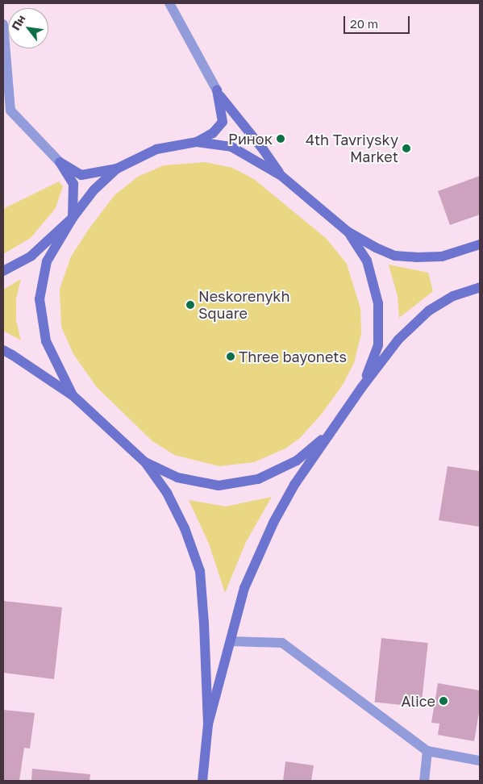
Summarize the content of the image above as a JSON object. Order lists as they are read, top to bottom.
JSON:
{
  "places": [
    "Ринок",
    "4th Tavriysky Market",
    "Neskorenykh Square",
    "Three bayonets",
    "Alice"
  ],
  "scale_bar": "20 m",
  "north": "top left"
}
